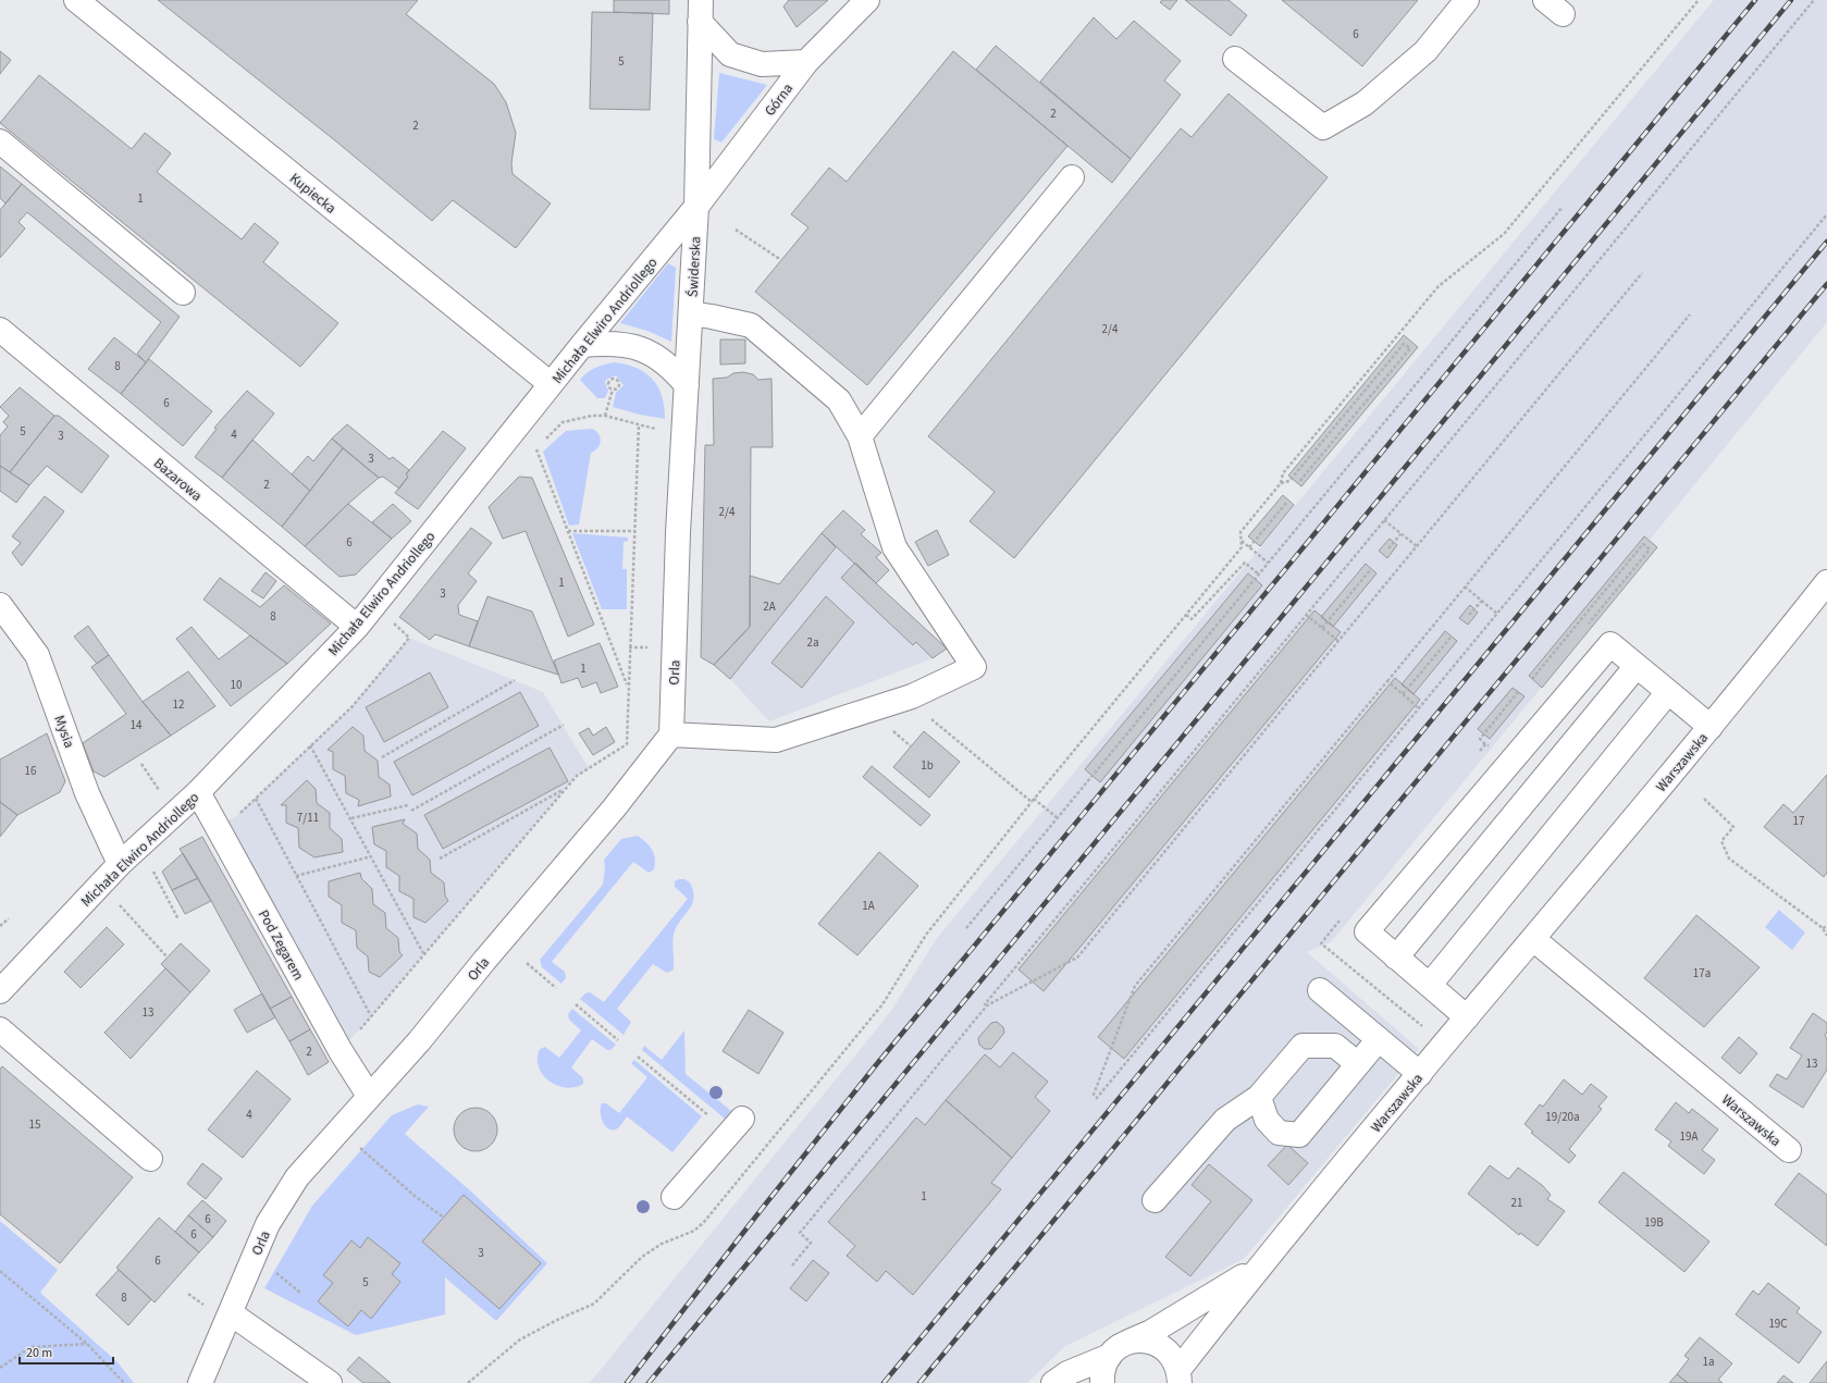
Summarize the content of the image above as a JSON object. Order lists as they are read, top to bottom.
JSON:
{
  "streets": {
    "street": [
      "Górna",
      "Kupiecka",
      "Świderska",
      "Michała Elwiro Andriollego",
      "Bazarowa",
      "Orla",
      "Mysia",
      "Warszawska",
      "Pod Zegarem"
    ]
  },
  "crossings": [
    ["Górna", "Świderska"],
    ["Górna", "Michała Elwiro Andriollego"],
    ["Kupiecka", "Michała Elwiro Andriollego"],
    ["Świderska", "Michała Elwiro Andriollego"],
    ["Świderska", "Orla"],
    ["Michała Elwiro Andriollego", "Bazarowa"],
    ["Michała Elwiro Andriollego", "Mysia"],
    ["Michała Elwiro Andriollego", "Pod Zegarem"],
    ["Orla", "Pod Zegarem"]
  ],
  "house_numbers": [
    "6",
    "5",
    "2",
    "2",
    "1",
    "2/4",
    "8",
    "6",
    "5",
    "4",
    "3",
    "3",
    "2",
    "2/4",
    "6",
    "1",
    "3",
    "2A",
    "8",
    "2a",
    "1",
    "10",
    "12",
    "14",
    "1b",
    "16",
    "7/11",
    "17",
    "1A",
    "17a",
    "13",
    "2",
    "13",
    "4",
    "19/20a",
    "15",
    "19A",
    "1",
    "21",
    "6",
    "19B",
    "6",
    "3",
    "6",
    "5",
    "8",
    "19C",
    "1a"
  ],
  "scale_bar": "20 m"
}
